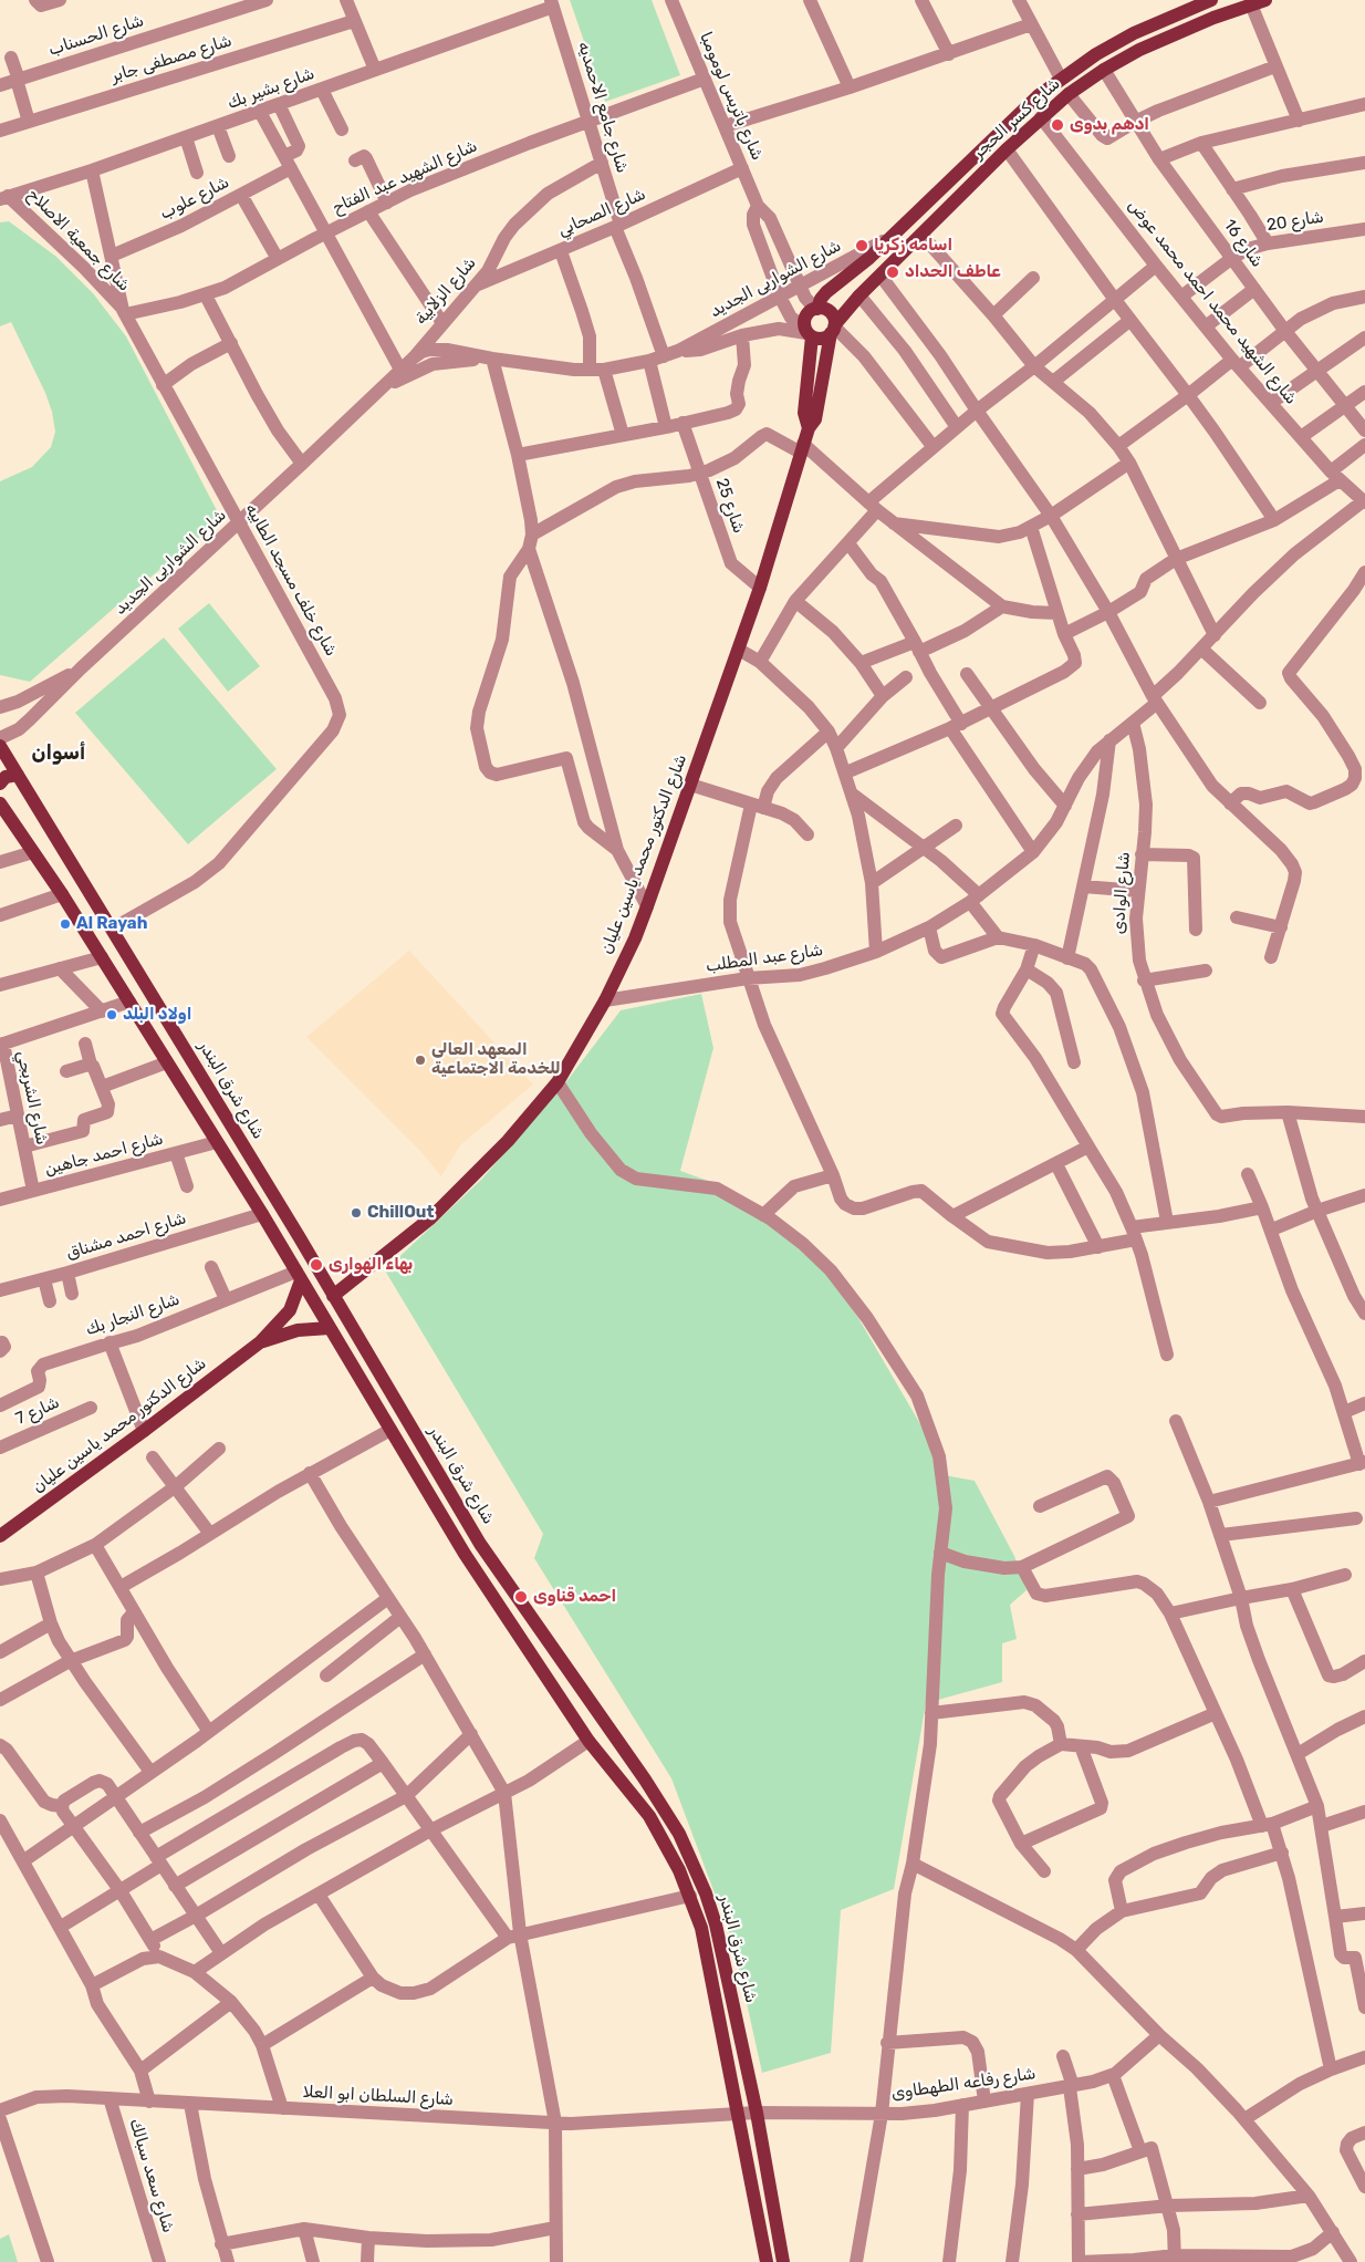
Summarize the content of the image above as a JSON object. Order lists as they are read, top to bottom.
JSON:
{
  "streets": {
    "main road": ["شارع كسر الحجر", "شارع الدكتور محمد ياسين عليان", "شارع شرق البندر"],
    "street": [
      "شارع الحسناب",
      "شارع مصطفى جابر",
      "شارع بشير بك",
      "شارع باتريس لومومبا",
      "شارع جامع الاحمديه",
      "شارع الشهيد عبد الفتاح",
      "شارع علوب",
      "شارع الصحابي",
      "شارع 20",
      "شارع جمعية الاصلاح",
      "شارع 16",
      "شارع الشواربى الجديد",
      "شارع الزلابية",
      "شارع الشهيد محمد احمد محمد عوض",
      "شارع 25",
      "شارع خلف مسجد الطابيه",
      "شارع الوادى",
      "شارع عبد المطلب",
      "شارع الشربجي",
      "شارع احمد جاهين",
      "شارع احمد مشناق",
      "شارع النجار بك",
      "شارع 7",
      "شارع رفاعه الطهطاوى",
      "شارع السلطان ابو العلا",
      "شارع سعد سبالك"
    ]
  },
  "crossings": [
    ["شارع بشير بك", "شارع جامع الاحمديه"],
    ["شارع بشير بك", "شارع جمعية الاصلاح"],
    ["شارع بشير بك", "شارع خلف مسجد الطابيه"],
    ["شارع باتريس لومومبا", "شارع كسر الحجر"],
    ["شارع باتريس لومومبا", "شارع الشهيد عبد الفتاح"],
    ["شارع باتريس لومومبا", "شارع الصحابي"],
    ["شارع باتريس لومومبا", "شارع الشواربى الجديد"],
    ["شارع باتريس لومومبا", "شارع الدكتور محمد ياسين عليان"],
    ["شارع جامع الاحمديه", "شارع الشهيد عبد الفتاح"],
    ["شارع جامع الاحمديه", "شارع الصحابي"],
    ["شارع جامع الاحمديه", "شارع الشواربى الجديد"],
    ["شارع جامع الاحمديه", "شارع الزلابية"],
    ["شارع كسر الحجر", "شارع 16"],
    ["شارع كسر الحجر", "شارع الشواربى الجديد"],
    ["شارع كسر الحجر", "شارع الشهيد محمد احمد محمد عوض"],
    ["شارع كسر الحجر", "شارع الدكتور محمد ياسين عليان"],
    ["شارع الشهيد عبد الفتاح", "شارع جمعية الاصلاح"],
    ["شارع الشهيد عبد الفتاح", "شارع خلف مسجد الطابيه"],
    ["شارع علوب", "شارع خلف مسجد الطابيه"],
    ["شارع الصحابي", "شارع الزلابية"],
    ["شارع 20", "شارع 16"],
    ["شارع 20", "شارع الشهيد محمد احمد محمد عوض"],
    ["شارع جمعية الاصلاح", "شارع خلف مسجد الطابيه"],
    ["شارع الشواربى الجديد", "شارع الزلابية"],
    ["شارع الشواربى الجديد", "شارع خلف مسجد الطابيه"],
    ["شارع الشواربى الجديد", "شارع الدكتور محمد ياسين عليان"],
    ["شارع الشهيد محمد احمد محمد عوض", "شارع عبد المطلب"],
    ["شارع 25", "شارع الدكتور محمد ياسين عليان"],
    ["شارع خلف مسجد الطابيه", "شارع شرق البندر"],
    ["شارع الدكتور محمد ياسين عليان", "شارع عبد المطلب"],
    ["شارع الدكتور محمد ياسين عليان", "شارع شرق البندر"],
    ["شارع الدكتور محمد ياسين عليان", "شارع النجار بك"],
    ["شارع الوادى", "شارع عبد المطلب"],
    ["شارع شرق البندر", "شارع احمد جاهين"],
    ["شارع شرق البندر", "شارع احمد مشناق"],
    ["شارع شرق البندر", "شارع النجار بك"],
    ["شارع شرق البندر", "شارع رفاعه الطهطاوى"],
    ["شارع شرق البندر", "شارع السلطان ابو العلا"],
    ["شارع الشربجي", "شارع احمد جاهين"],
    ["شارع رفاعه الطهطاوى", "شارع السلطان ابو العلا"],
    ["شارع السلطان ابو العلا", "شارع سعد سبالك"]
  ],
  "districts": ["أسوان"],
  "places": [
    "ادهم بدوى",
    "اسامه زكريا",
    "عاطف الحداد",
    "Al Rayah",
    "اولاد البلد",
    "المعهد العالى للخدمة الاجتماعية",
    "ChillOut",
    "بهاء الهوارى",
    "احمد قناوى"
  ]
}
